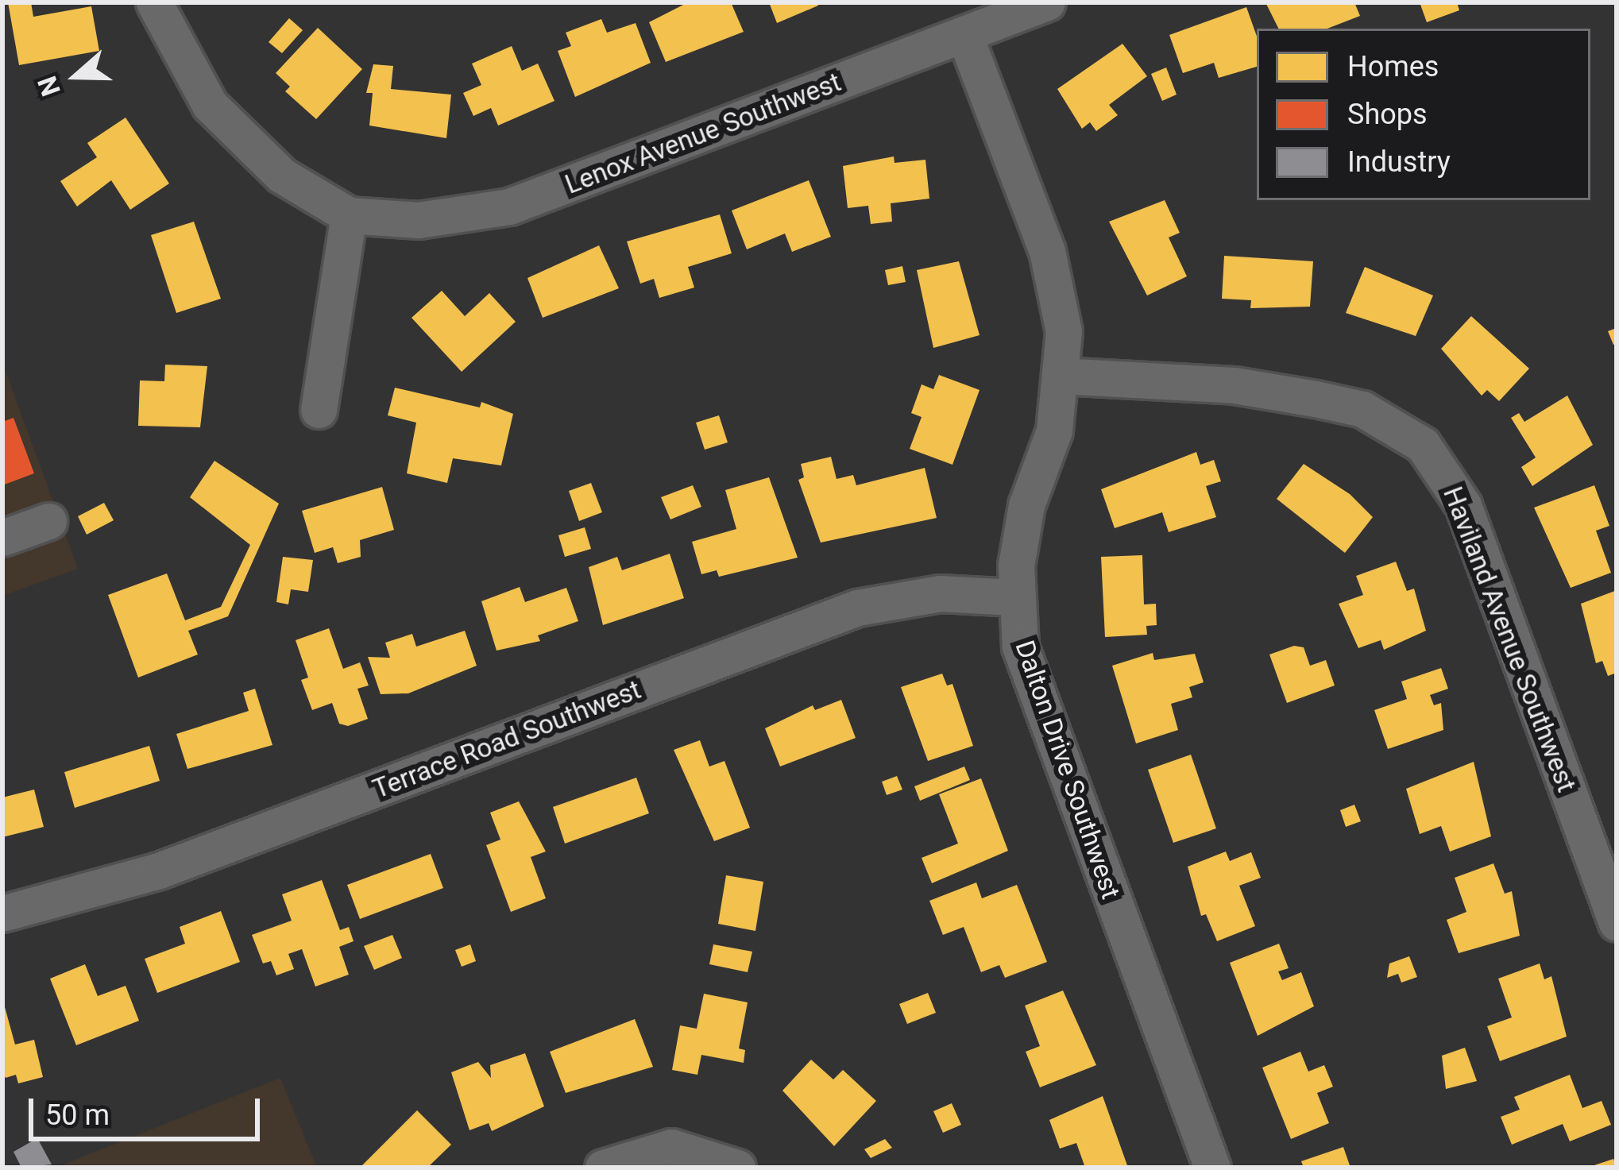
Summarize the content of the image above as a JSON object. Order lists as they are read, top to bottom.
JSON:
{
  "streets": {
    "street": [
      "Lenox Avenue Southwest",
      "Haviland Avenue Southwest",
      "Terrace Road Southwest",
      "Dalton Drive Southwest"
    ]
  },
  "crossings": [
    ["Lenox Avenue Southwest", "Dalton Drive Southwest"],
    ["Haviland Avenue Southwest", "Dalton Drive Southwest"],
    ["Terrace Road Southwest", "Dalton Drive Southwest"]
  ],
  "legend": ["Homes", "Shops", "Industry"],
  "scale_bar": "50 m",
  "north": "left"
}
